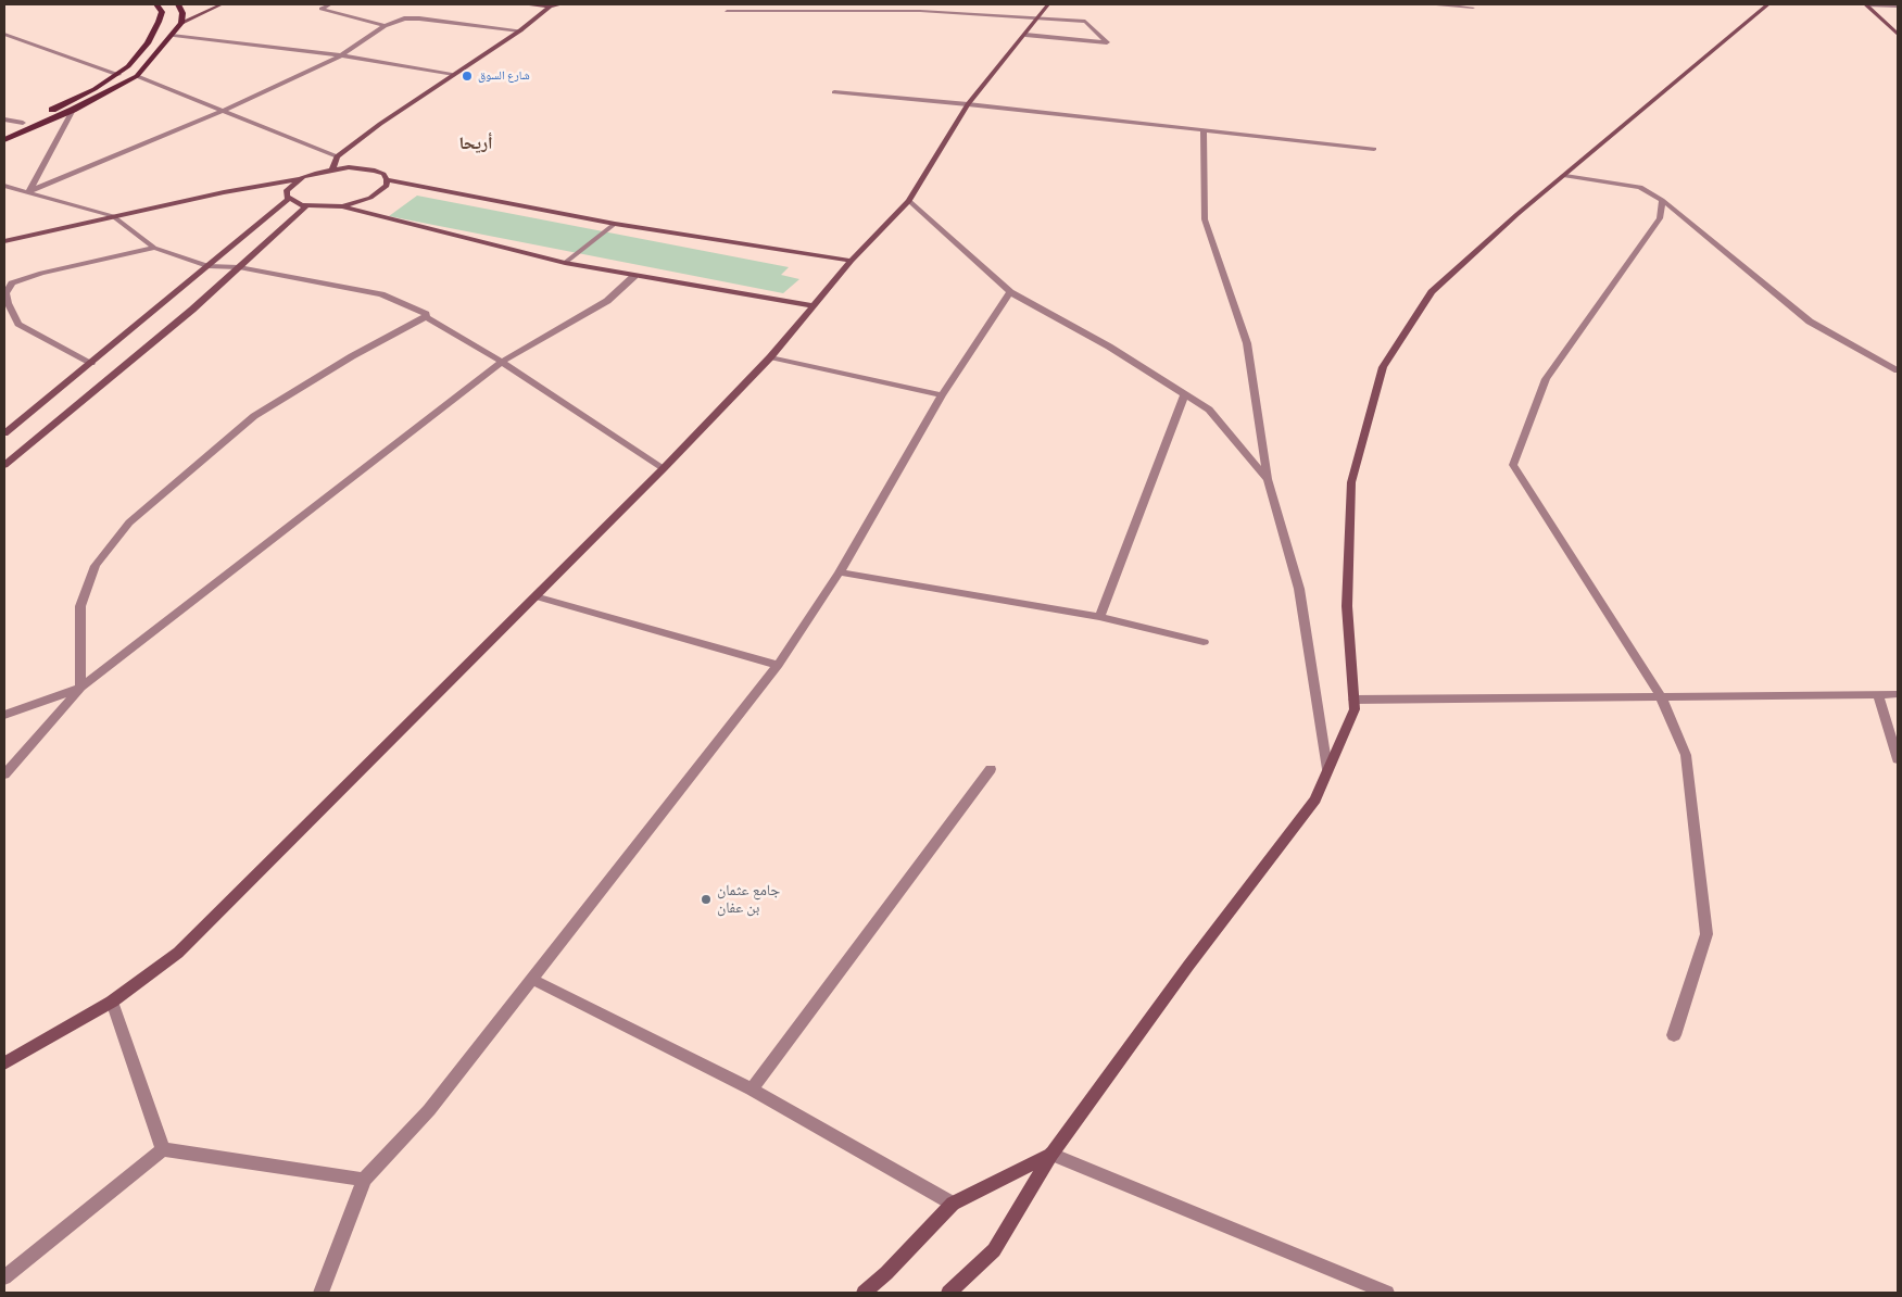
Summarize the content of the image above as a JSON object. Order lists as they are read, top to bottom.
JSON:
{
  "districts": ["أريحا"],
  "places": ["شارع السوق", "جامع عثمان بن عفان"]
}
